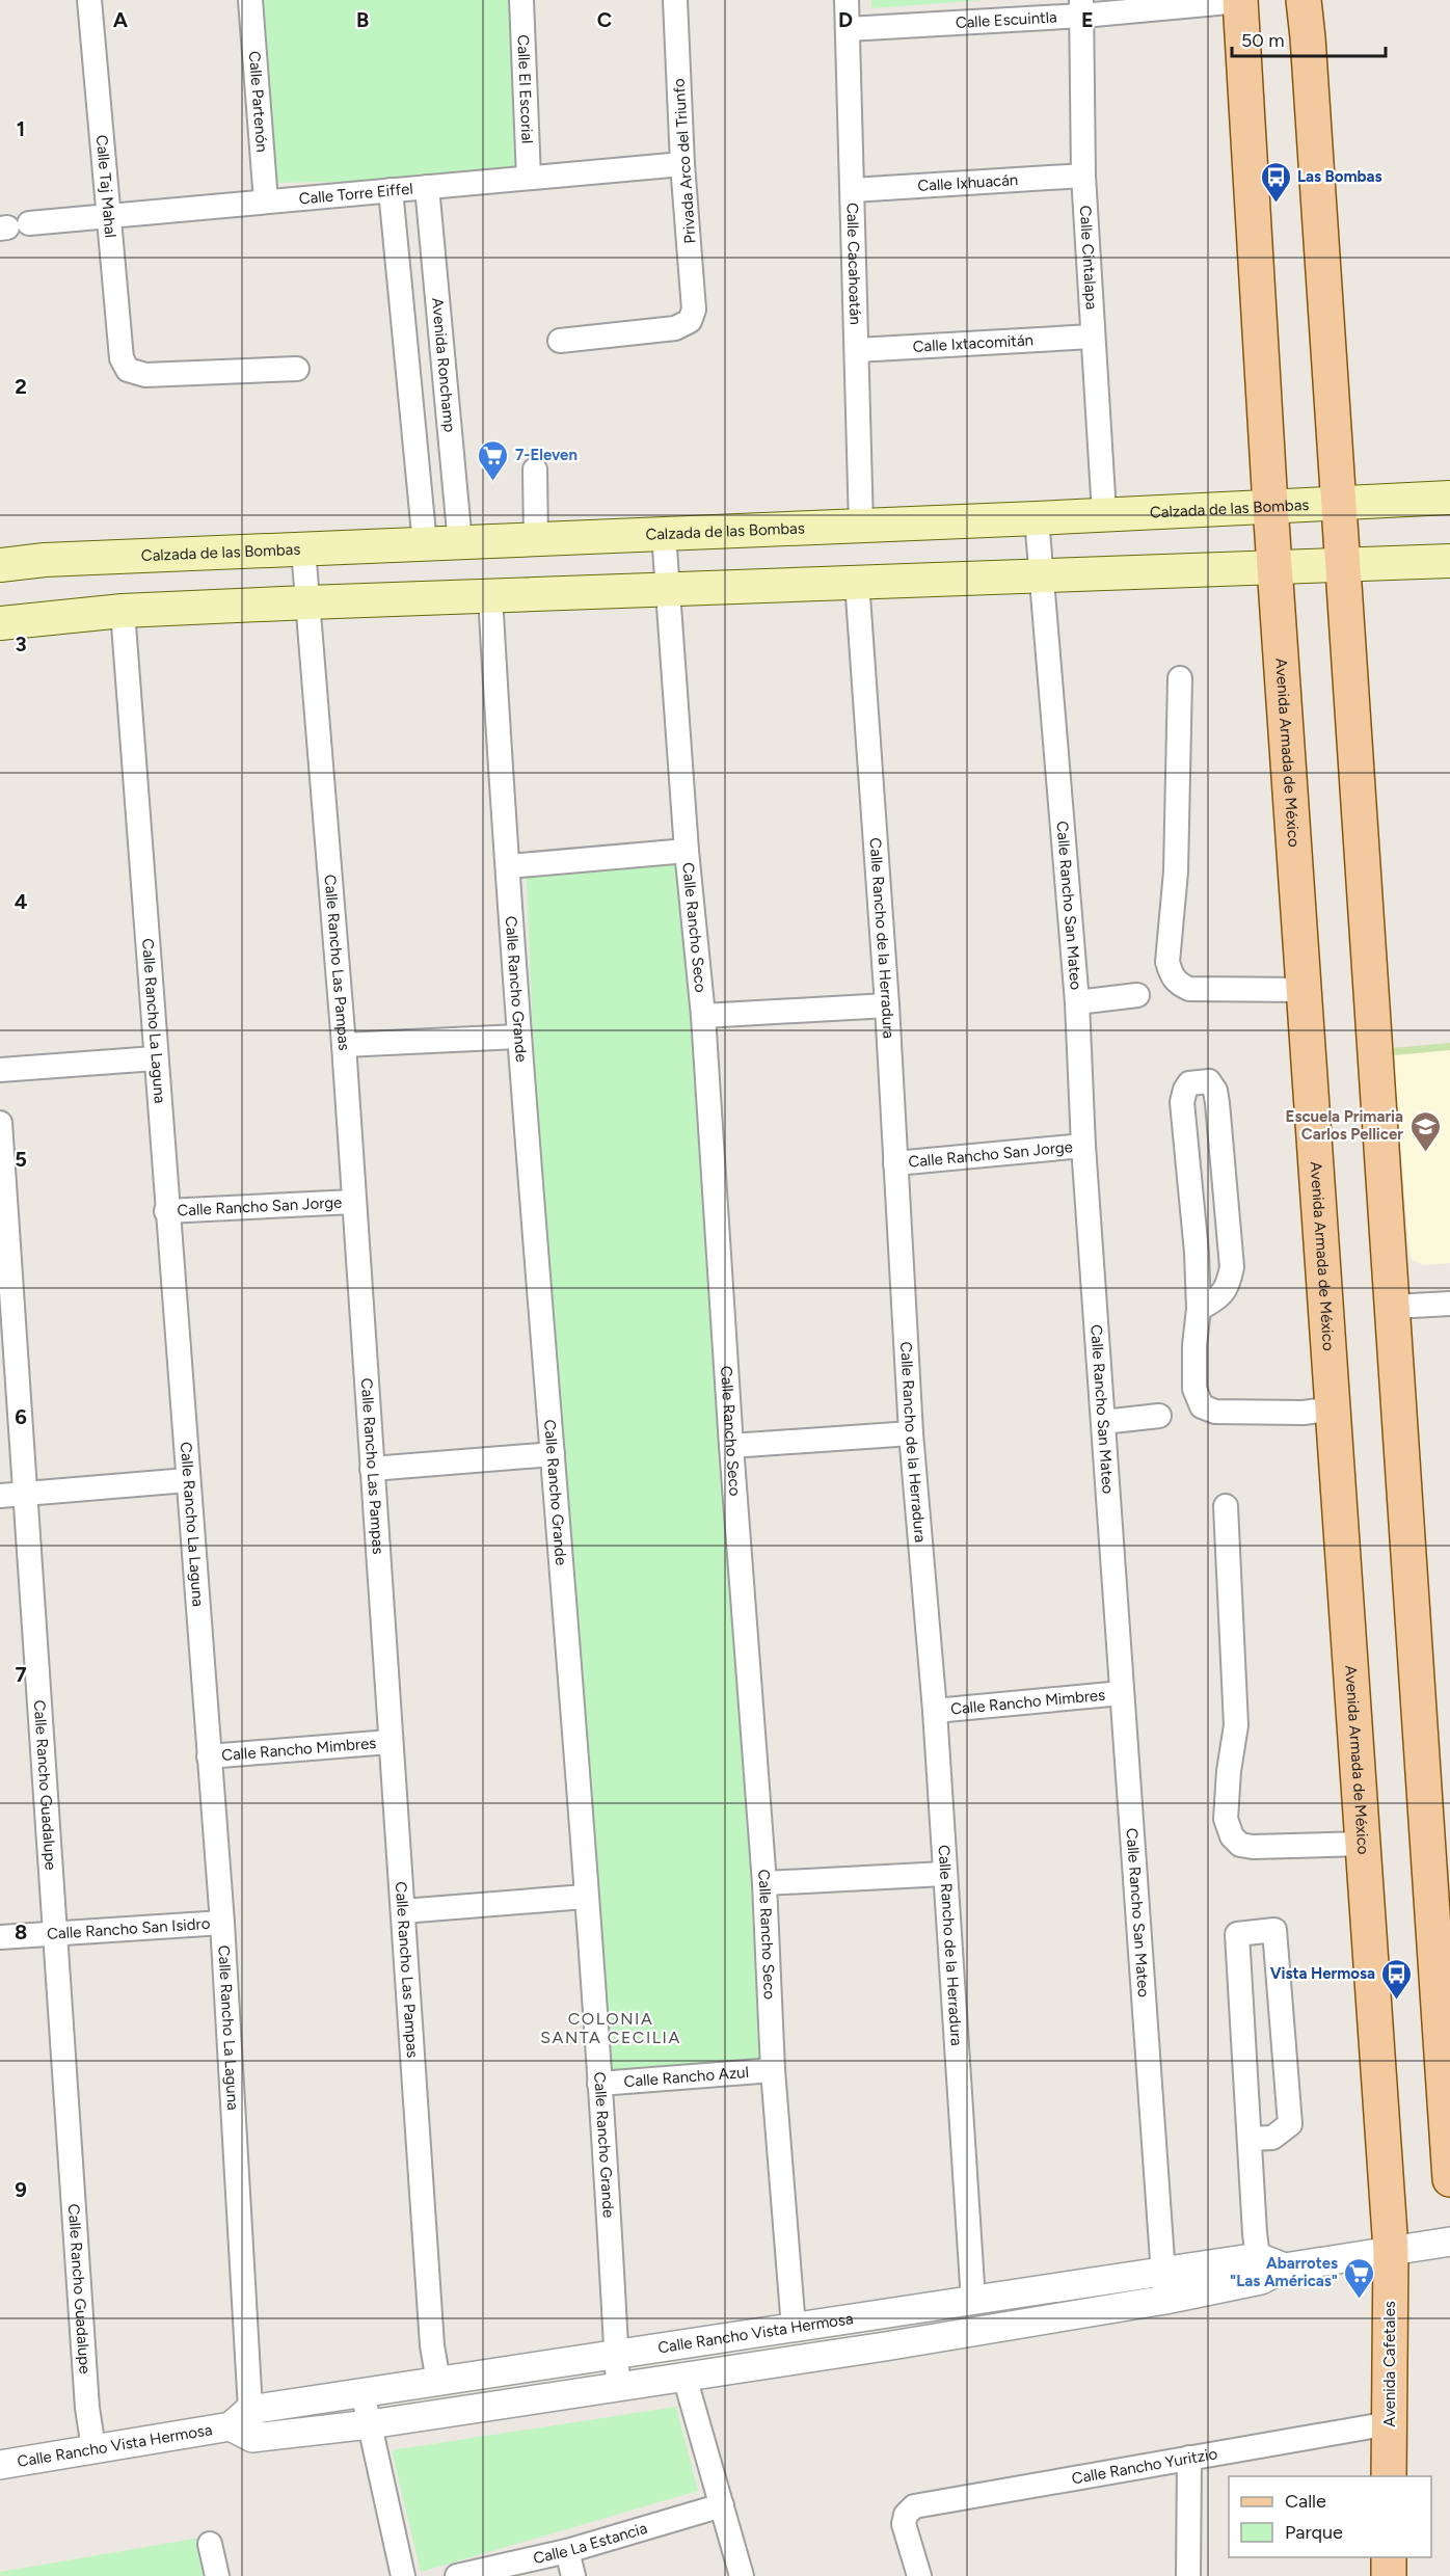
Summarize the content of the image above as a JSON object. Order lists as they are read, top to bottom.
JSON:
{
  "streets": {
    "main road": ["Calzada de las Bombas", "Avenida Armada de México", "Avenida Cafetales"],
    "street": [
      "Calle Escuintla",
      "Calle El Escorial",
      "Calle Partenón",
      "Privada Arco del Triunfo",
      "Calle Ixhuacán",
      "Calle Taj Mahal",
      "Calle Torre Eiffel",
      "Calle Cintalapa",
      "Calle Cacahoatán",
      "Calle Ixtacomitán",
      "Avenida Ronchamp",
      "Calle Rancho San Mateo",
      "Calle Rancho Seco",
      "Calle Rancho de la Herradura",
      "Calle Rancho Las Pampas",
      "Calle Rancho Grande",
      "Calle Rancho La Laguna",
      "Calle Rancho San Jorge",
      "Calle Rancho Mimbres",
      "Calle Rancho Guadalupe",
      "Calle Rancho San Isidro",
      "Calle Rancho Azul",
      "Calle Rancho Vista Hermosa",
      "Calle Rancho Yuritzio",
      "Calle La Estancia"
    ]
  },
  "crossings": [
    ["Calle Escuintla", "Calle Cintalapa"],
    ["Calle Escuintla", "Calle Cacahoatán"],
    ["Calle Escuintla", "Avenida Armada de México"],
    ["Calle El Escorial", "Calle Torre Eiffel"],
    ["Calle Partenón", "Calle Torre Eiffel"],
    ["Privada Arco del Triunfo", "Calle Torre Eiffel"],
    ["Calle Ixhuacán", "Calle Cintalapa"],
    ["Calle Ixhuacán", "Calle Cacahoatán"],
    ["Calle Taj Mahal", "Calle Torre Eiffel"],
    ["Calle Torre Eiffel", "Avenida Ronchamp"],
    ["Calle Cintalapa", "Calle Ixtacomitán"],
    ["Calle Cintalapa", "Calzada de las Bombas"],
    ["Calle Cacahoatán", "Calle Ixtacomitán"],
    ["Calle Cacahoatán", "Calzada de las Bombas"],
    ["Avenida Ronchamp", "Calzada de las Bombas"],
    ["Calzada de las Bombas", "Avenida Armada de México"],
    ["Calzada de las Bombas", "Calle Rancho San Mateo"],
    ["Calzada de las Bombas", "Calle Rancho Seco"],
    ["Calzada de las Bombas", "Calle Rancho Las Pampas"],
    ["Avenida Armada de México", "Calle Rancho Vista Hermosa"],
    ["Avenida Armada de México", "Avenida Cafetales"],
    ["Calle Rancho San Mateo", "Calle Rancho San Jorge"],
    ["Calle Rancho San Mateo", "Calle Rancho Mimbres"],
    ["Calle Rancho San Mateo", "Calle Rancho Vista Hermosa"],
    ["Calle Rancho Seco", "Calle Rancho Azul"],
    ["Calle Rancho Seco", "Calle Rancho Vista Hermosa"],
    ["Calle Rancho de la Herradura", "Calle Rancho San Jorge"],
    ["Calle Rancho de la Herradura", "Calle Rancho Mimbres"],
    ["Calle Rancho de la Herradura", "Calle Rancho Vista Hermosa"],
    ["Calle Rancho Las Pampas", "Calle Rancho San Jorge"],
    ["Calle Rancho Las Pampas", "Calle Rancho Mimbres"],
    ["Calle Rancho Las Pampas", "Calle Rancho Vista Hermosa"],
    ["Calle Rancho Grande", "Calle Rancho Azul"],
    ["Calle Rancho Grande", "Calle Rancho Vista Hermosa"],
    ["Calle Rancho La Laguna", "Calle Rancho San Jorge"],
    ["Calle Rancho La Laguna", "Calle Rancho Mimbres"],
    ["Calle Rancho La Laguna", "Calle Rancho San Isidro"],
    ["Calle Rancho La Laguna", "Calle Rancho Vista Hermosa"],
    ["Calle Rancho Guadalupe", "Calle Rancho San Isidro"],
    ["Calle Rancho Guadalupe", "Calle Rancho Vista Hermosa"],
    ["Calle Rancho Vista Hermosa", "Avenida Cafetales"],
    ["Avenida Cafetales", "Calle Rancho Yuritzio"]
  ],
  "districts": ["COLONIA SANTA CECILIA"],
  "places": {
    "bus stop": ["Las Bombas", "Vista Hermosa"],
    "supermarket": ["7-Eleven", "Abarrotes \"Las Américas\""],
    "school or university": ["Escuela Primaria Carlos Pellicer"]
  },
  "legend": ["Calle", "Parque"],
  "scale_bar": "50 m",
  "grid": {
    "columns": [
      "A",
      "B",
      "C",
      "D",
      "E"
    ],
    "rows": [
      "1",
      "2",
      "3",
      "4",
      "5",
      "6",
      "7",
      "8",
      "9"
    ]
  }
}
